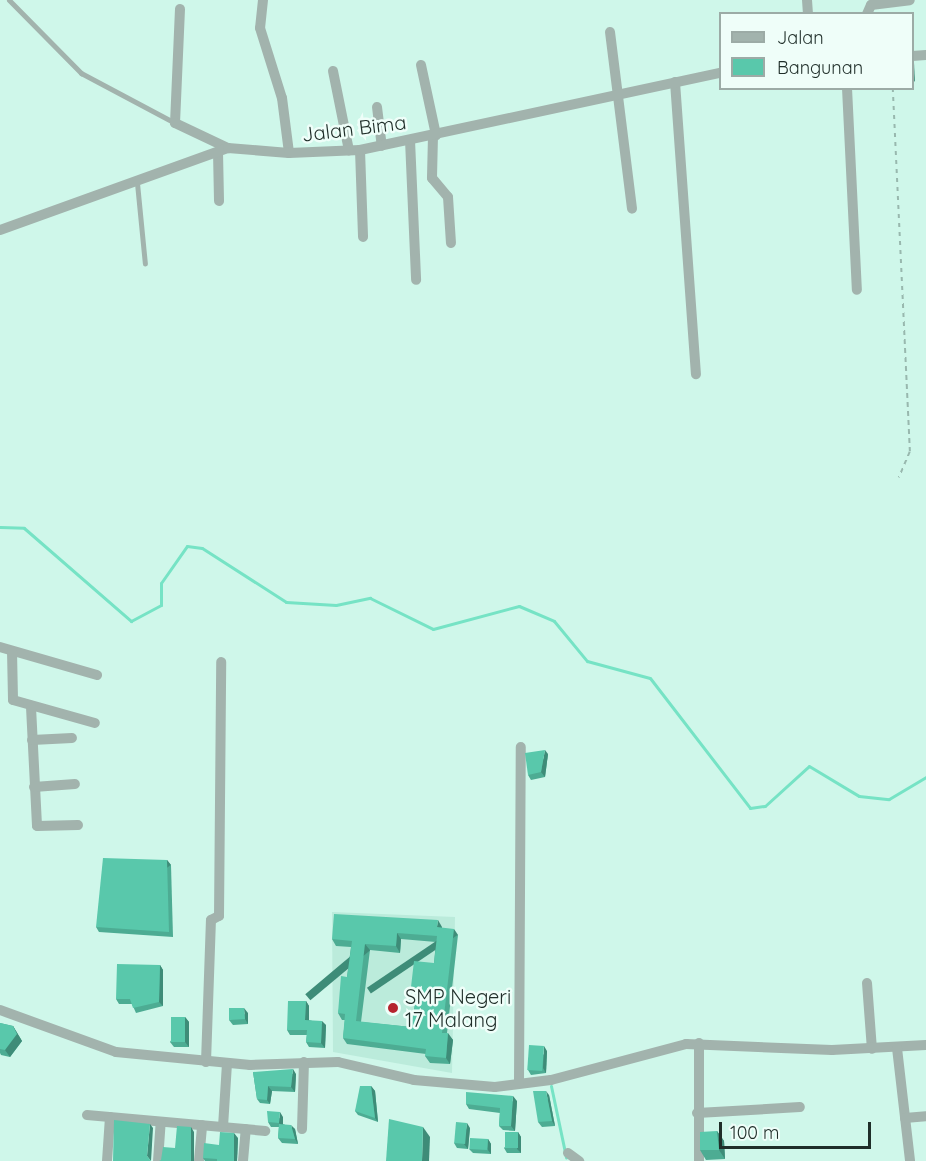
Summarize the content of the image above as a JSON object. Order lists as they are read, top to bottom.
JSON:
{
  "streets": {
    "street": ["Jalan Bima"]
  },
  "places": ["SMP Negeri 17 Malang"],
  "legend": ["Jalan", "Bangunan"],
  "scale_bar": "100 m"
}
